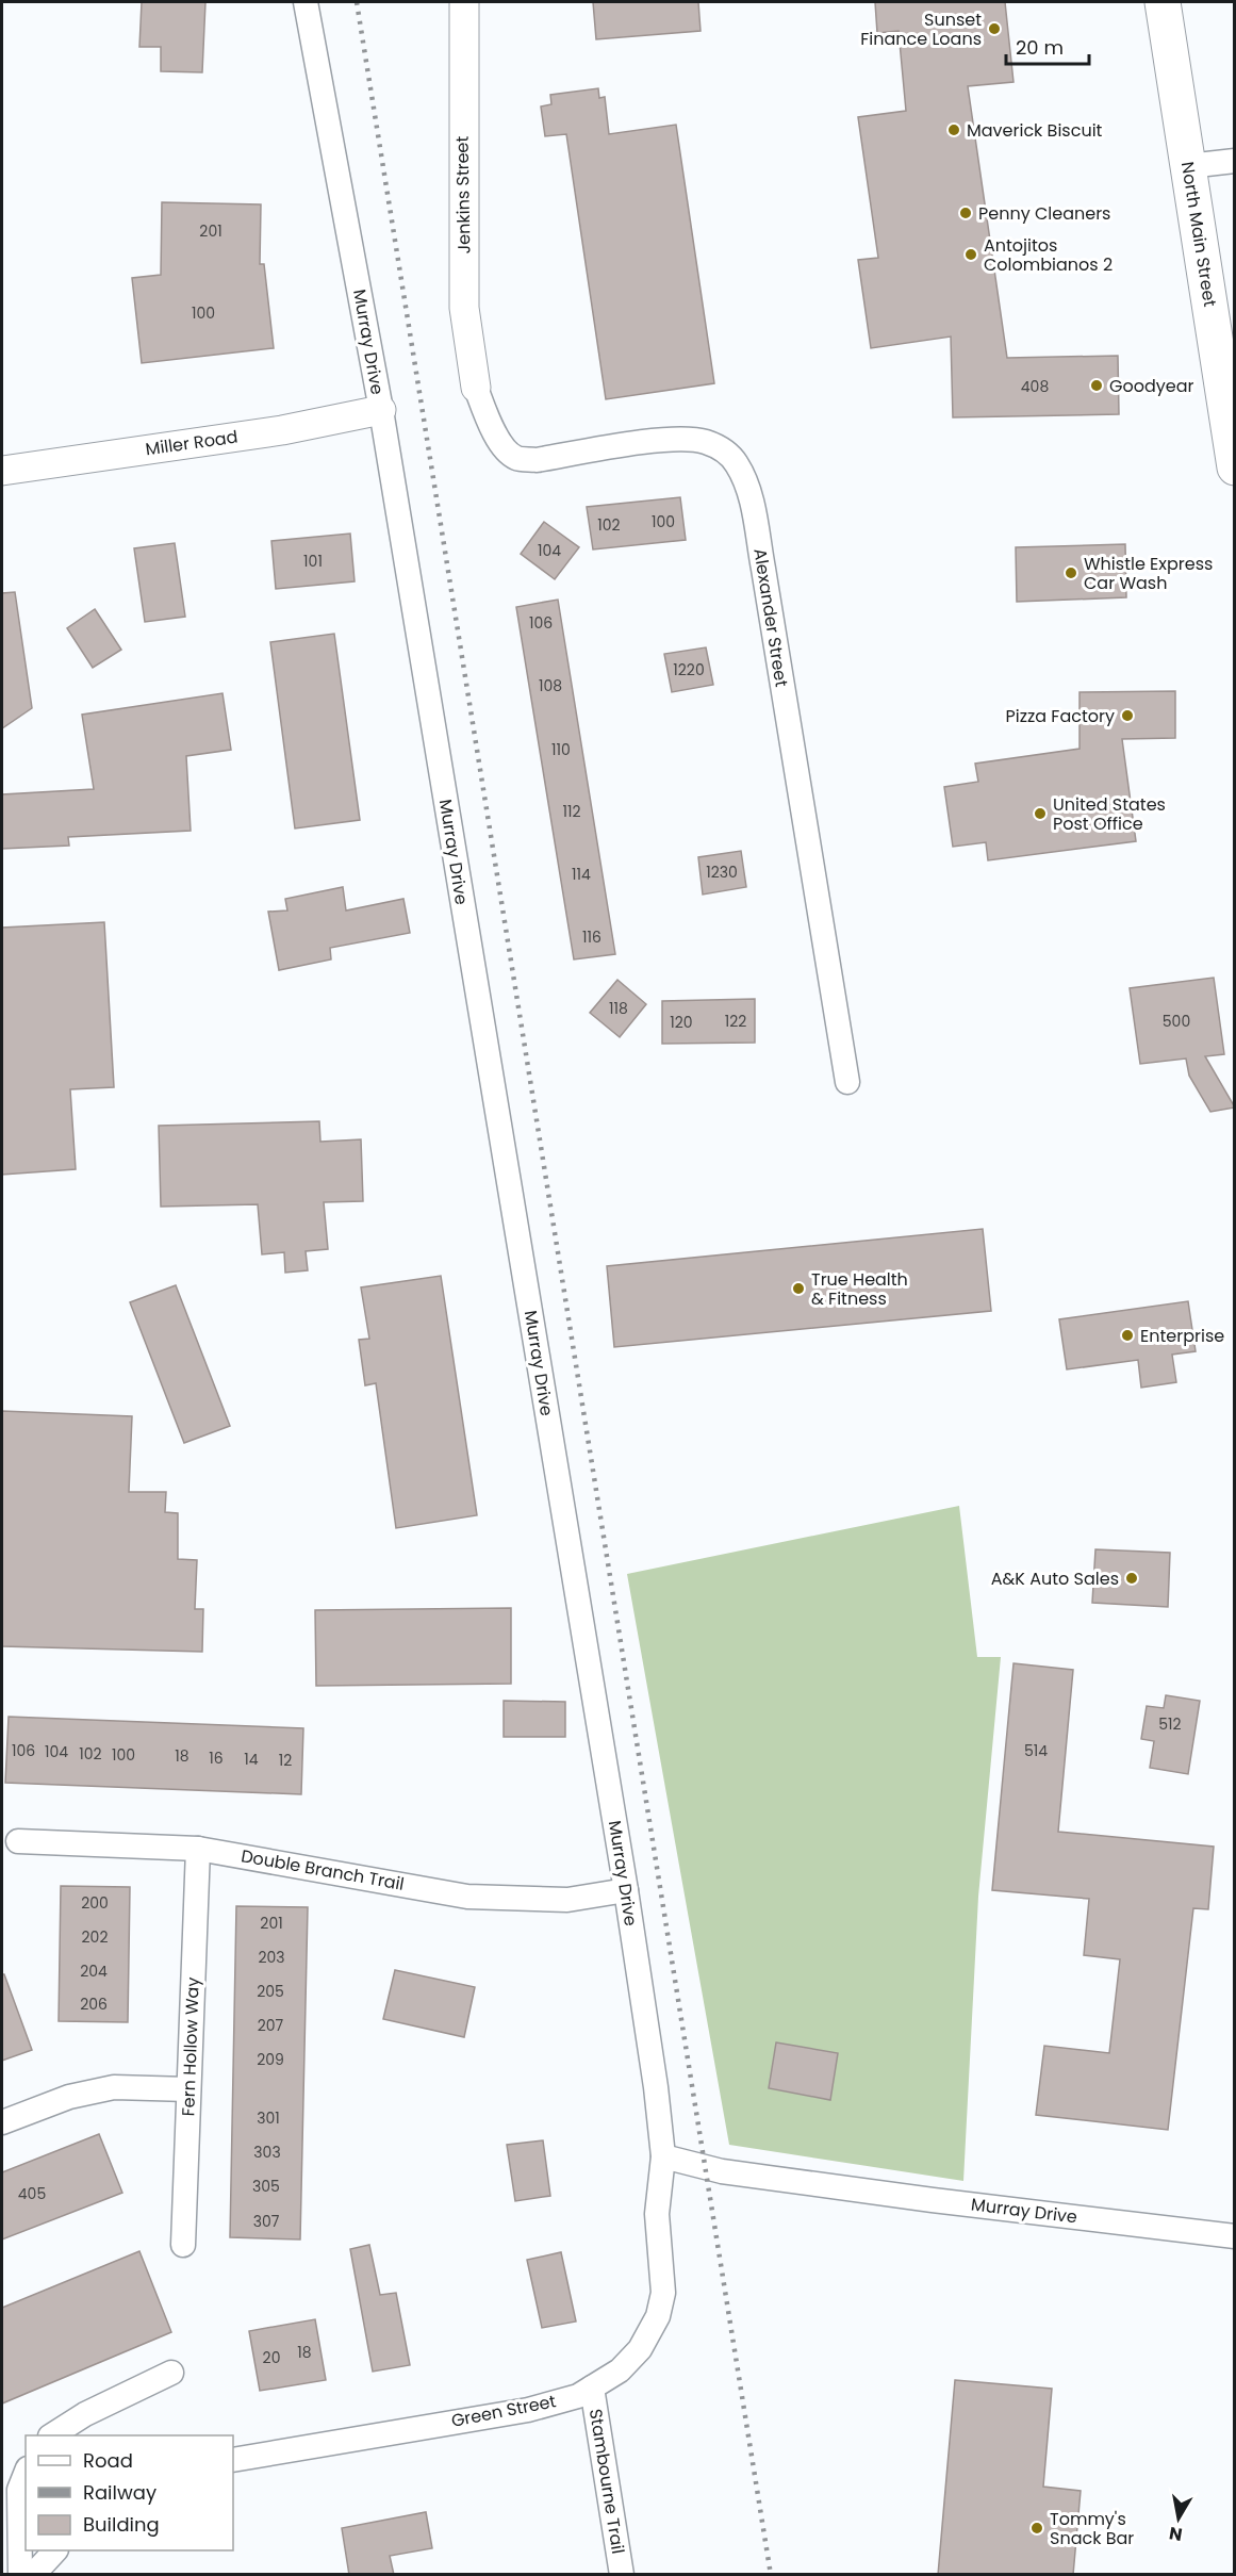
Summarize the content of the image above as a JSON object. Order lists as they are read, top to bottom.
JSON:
{
  "streets": {
    "main road": ["North Main Street"],
    "street": [
      "Jenkins Street",
      "Murray Drive",
      "Miller Road",
      "Alexander Street",
      "Double Branch Trail",
      "Fern Hollow Way",
      "Green Street",
      "Stambourne Trail"
    ]
  },
  "crossings": [
    ["Jenkins Street", "Alexander Street"],
    ["Murray Drive", "Miller Road"],
    ["Murray Drive", "Double Branch Trail"],
    ["Murray Drive", "Green Street"],
    ["Double Branch Trail", "Fern Hollow Way"],
    ["Green Street", "Stambourne Trail"]
  ],
  "places": [
    "Sunset Finance Loans",
    "Maverick Biscuit",
    "Penny Cleaners",
    "Antojitos Colombianos 2",
    "Goodyear",
    "Whistle Express Car Wash",
    "Pizza Factory",
    "United States Post Office",
    "True Health & Fitness",
    "Enterprise",
    "A&K Auto Sales",
    "Tommy's Snack Bar"
  ],
  "house_numbers": [
    "201",
    "100",
    "408",
    "100",
    "102",
    "104",
    "101",
    "106",
    "1220",
    "108",
    "110",
    "112",
    "1230",
    "114",
    "116",
    "118",
    "122",
    "500",
    "120",
    "512",
    "106",
    "514",
    "104",
    "102",
    "100",
    "18",
    "16",
    "14",
    "12",
    "200",
    "201",
    "202",
    "203",
    "204",
    "205",
    "206",
    "207",
    "209",
    "301",
    "303",
    "305",
    "405",
    "307",
    "18",
    "20"
  ],
  "legend": ["Road", "Railway", "Building"],
  "scale_bar": "20 m",
  "north": "bottom"
}
